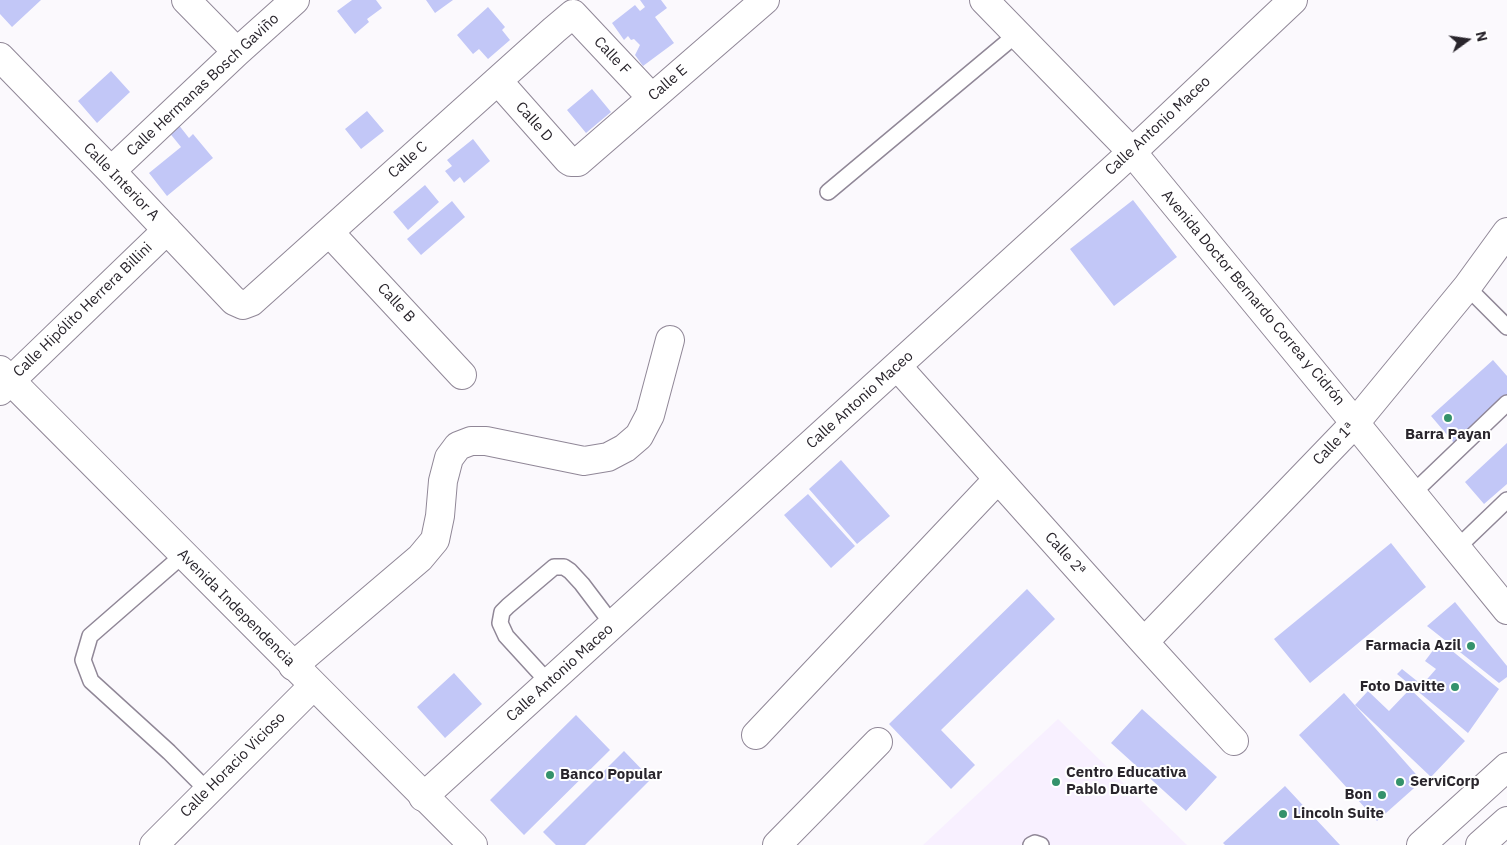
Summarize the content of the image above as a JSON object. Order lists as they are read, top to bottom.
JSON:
{
  "streets": {
    "street": [
      "Calle F",
      "Calle E",
      "Calle Hermanas Bosch Gaviño",
      "Calle D",
      "Calle Antonio Maceo",
      "Calle C",
      "Calle Interior A",
      "Avenida Doctor Bernardo Correa y Cidrón",
      "Calle B",
      "Calle Hipólito Herrera Billini",
      "Calle 1ª",
      "Calle 2ª",
      "Avenida Independencia",
      "Calle Horacio Vicioso"
    ]
  },
  "crossings": [
    ["Calle F", "Calle E"],
    ["Calle F", "Calle C"],
    ["Calle E", "Calle D"],
    ["Calle Hermanas Bosch Gaviño", "Calle Interior A"],
    ["Calle D", "Calle C"],
    ["Calle Antonio Maceo", "Avenida Doctor Bernardo Correa y Cidrón"],
    ["Calle Antonio Maceo", "Calle 2ª"],
    ["Calle Antonio Maceo", "Avenida Independencia"],
    ["Calle C", "Calle Interior A"],
    ["Calle C", "Calle B"],
    ["Calle Interior A", "Calle Hipólito Herrera Billini"],
    ["Avenida Doctor Bernardo Correa y Cidrón", "Calle 1ª"],
    ["Calle Hipólito Herrera Billini", "Avenida Independencia"],
    ["Calle 1ª", "Calle 2ª"],
    ["Avenida Independencia", "Calle Horacio Vicioso"]
  ],
  "places": [
    "Barra Payan",
    "Farmacia Azil",
    "Foto Davitte",
    "Banco Popular",
    "Centro Educativa Pablo Duarte",
    "ServiCorp",
    "Bon",
    "Lincoln Suite"
  ],
  "north": "right"
}
